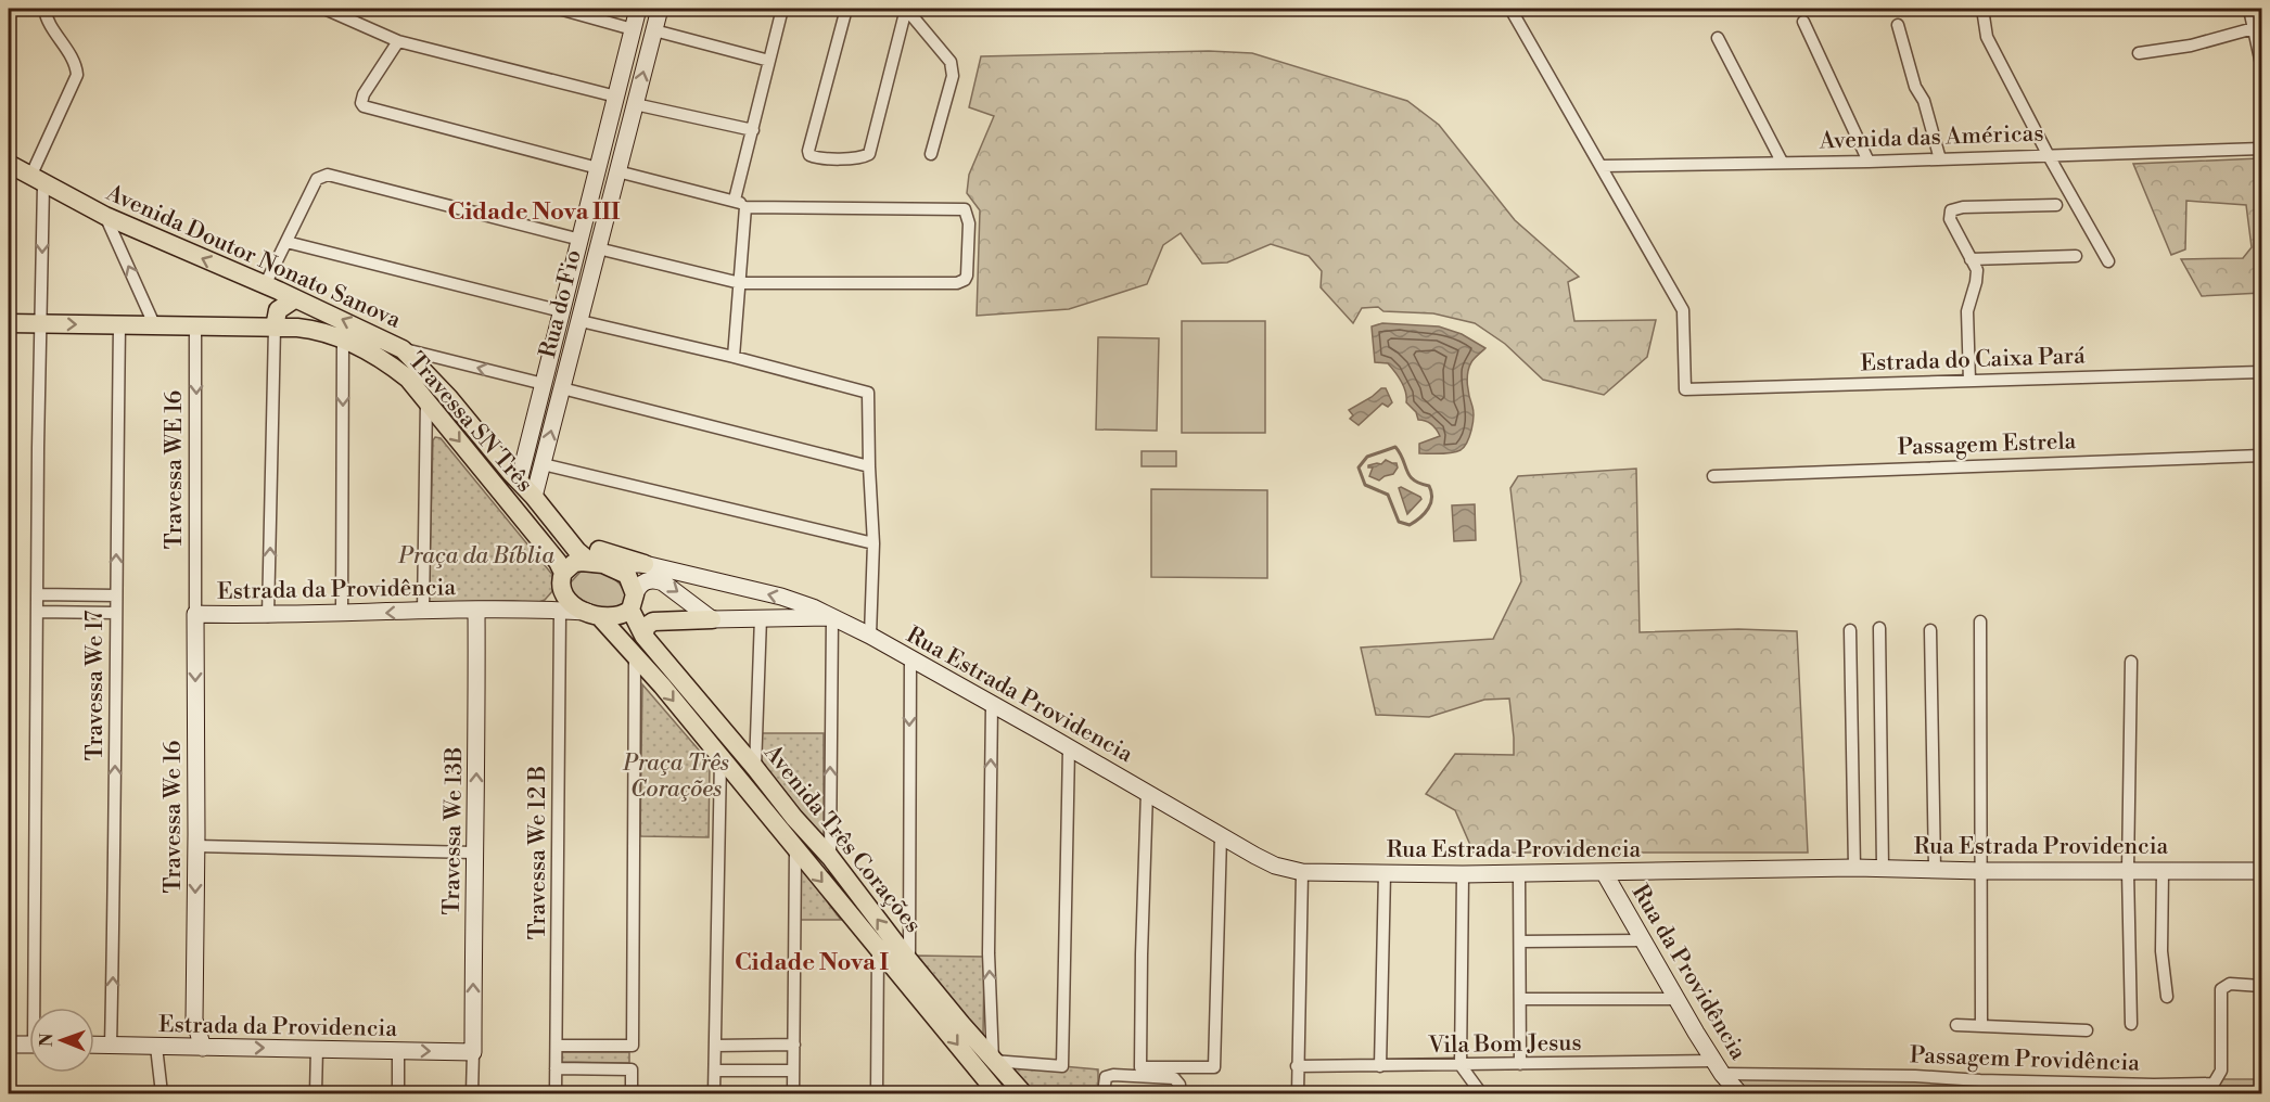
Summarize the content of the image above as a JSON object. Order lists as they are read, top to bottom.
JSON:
{
  "streets": {
    "main road": [
      "Avenida Doutor Nonato Sanova",
      "Rua do Fio",
      "Travessa SN Três",
      "Estrada da Providência",
      "Rua Estrada Providencia",
      "Travessa We 16",
      "Travessa We 13B",
      "Avenida Três Corações",
      "Rua da Providência",
      "Estrada da Providencia"
    ],
    "street": [
      "Avenida das Américas",
      "Estrada do Caixa Pará",
      "Passagem Estrela",
      "Travessa WE 16",
      "Travessa We 17",
      "Travessa We 12 B",
      "Vila Bom Jesus",
      "Passagem Providência"
    ]
  },
  "crossings": [
    ["Avenida das Américas", "Estrada do Caixa Pará"],
    ["Avenida Doutor Nonato Sanova", "Rua do Fio"],
    ["Avenida Doutor Nonato Sanova", "Travessa SN Três"],
    ["Avenida Doutor Nonato Sanova", "Estrada da Providência"],
    ["Avenida Doutor Nonato Sanova", "Rua Estrada Providencia"],
    ["Avenida Doutor Nonato Sanova", "Avenida Três Corações"],
    ["Travessa SN Três", "Travessa WE 16"],
    ["Travessa SN Três", "Estrada da Providência"],
    ["Travessa SN Três", "Travessa We 17"],
    ["Travessa SN Três", "Rua Estrada Providencia"],
    ["Travessa SN Três", "Avenida Três Corações"],
    ["Travessa WE 16", "Estrada da Providência"],
    ["Travessa WE 16", "Travessa We 16"],
    ["Estrada da Providência", "Rua Estrada Providencia"],
    ["Estrada da Providência", "Travessa We 16"],
    ["Estrada da Providência", "Travessa We 13B"],
    ["Estrada da Providência", "Avenida Três Corações"],
    ["Estrada da Providência", "Travessa We 12 B"],
    ["Travessa We 17", "Estrada da Providencia"],
    ["Rua Estrada Providencia", "Avenida Três Corações"],
    ["Rua Estrada Providencia", "Rua da Providência"],
    ["Travessa We 13B", "Estrada da Providencia"],
    ["Rua da Providência", "Vila Bom Jesus"],
    ["Rua da Providência", "Passagem Providência"],
    ["Vila Bom Jesus", "Passagem Providência"]
  ],
  "one_way": [
    "Avenida Doutor Nonato Sanova",
    "Travessa We 16",
    "Travessa We 13B",
    "Estrada da Providencia"
  ],
  "districts": ["Cidade Nova III", "Cidade Nova I"],
  "parks": ["Praça da Bíblia", "Praça Três Corações"],
  "north": "left"
}
